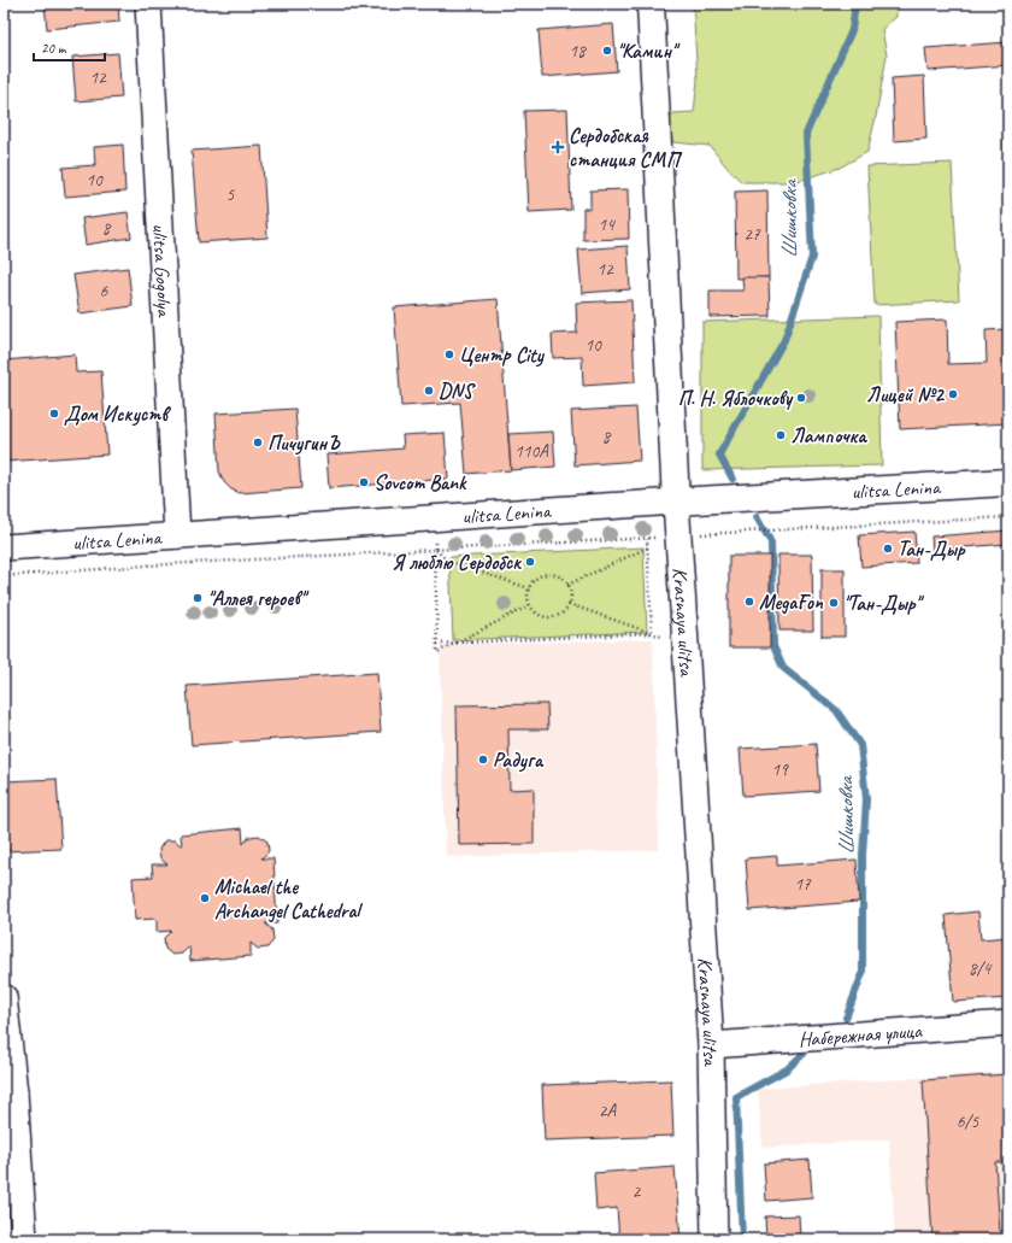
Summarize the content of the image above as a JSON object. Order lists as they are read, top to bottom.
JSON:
{
  "streets": {
    "main road": ["ulitsa Lenina", "Krasnaya ulitsa"],
    "street": ["ulitsa Gogolya", "Набережная улица"]
  },
  "crossings": [
    ["ulitsa Gogolya", "ulitsa Lenina"],
    ["ulitsa Lenina", "Krasnaya ulitsa"],
    ["Krasnaya ulitsa", "Набережная улица"]
  ],
  "water": ["Шишковка"],
  "places": {
    "other": [
      "\"Камин\"",
      "Центр City",
      "DNS",
      "Лицей №2",
      "П. Н. Яблочкову",
      "Дом Искуств",
      "Лампочка",
      "ПичугинЪ",
      "Sovcom Bank",
      "Тан-Дыр",
      "Я люблю Сердобск",
      "\"Аллея героев\"",
      "MegaFon",
      "\"Тан-Дыр\"",
      "Радуга",
      "Michael the Archangel Cathedral"
    ],
    "health": ["Сердобская станция СМП"]
  },
  "house_numbers": [
    "18",
    "12",
    "10",
    "5",
    "14",
    "8",
    "27",
    "12",
    "6",
    "10",
    "8",
    "110А",
    "19",
    "17",
    "8/4",
    "2А",
    "6/5",
    "2"
  ],
  "scale_bar": "20 m"
}
